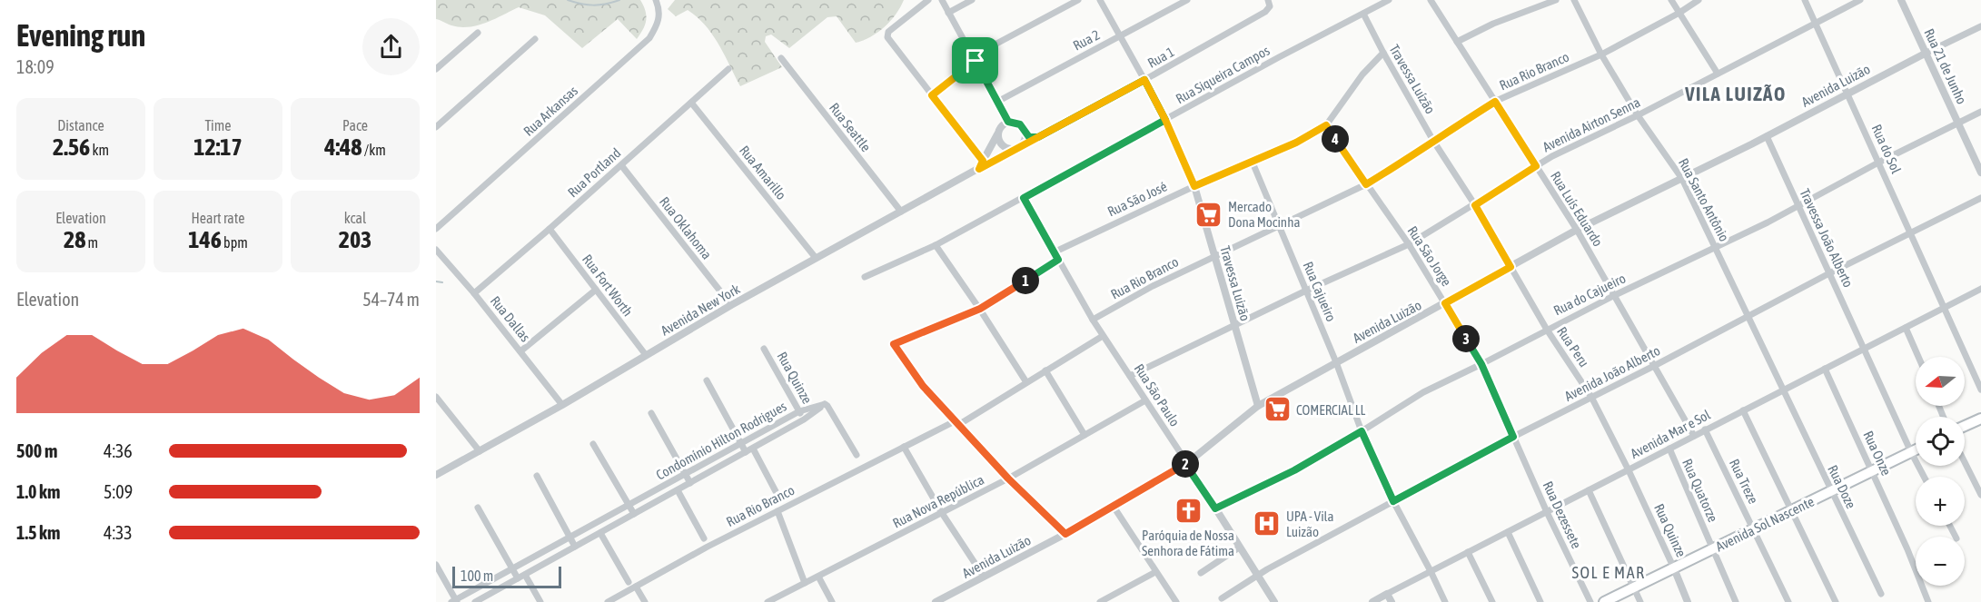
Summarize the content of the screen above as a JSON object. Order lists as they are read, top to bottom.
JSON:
{
  "streets": {
    "main road": ["Avenida Sol Nascente"],
    "street": [
      "Rua 2",
      "Rua 1",
      "Rua 21 de Junho",
      "Rua Rio Branco",
      "Rua Siqueira Campos",
      "Travessa Luízão",
      "Avenida Luizão",
      "Rua Arkansas",
      "Avenida Airton Senna",
      "Rua Seattle",
      "Rua do Sol",
      "Rua Portland",
      "Rua Amarillo",
      "Rua São José",
      "Rua Santo Antônio",
      "Rua Luís Eduardo",
      "Rua Oklahoma",
      "Travessa João Alberto",
      "Rua São Jorge",
      "Travessa Luizão",
      "Rua Fort Worth",
      "Rua Cajueiro",
      "Rua do Cajueiro",
      "Avenida New York",
      "Rua Dallas",
      "Rua Peru",
      "Avenida João Alberto",
      "Rua Quinze",
      "Rua São Paulo",
      "Avenida Mar e Sol",
      "Condomínio Hilton Rodrigues",
      "Rua Onze",
      "Rua Treze",
      "Rua Doze",
      "Rua Quatorze",
      "Rua Nova República",
      "Rua Dezessete"
    ]
  },
  "crossings": [
    ["Rua 1", "Travessa Luizão"],
    ["Rua 1", "Avenida New York"],
    ["Rua 21 de Junho", "Avenida Luizão"],
    ["Rua 21 de Junho", "Rua do Cajueiro"],
    ["Rua Rio Branco", "Travessa Luízão"],
    ["Rua Rio Branco", "Rua Santo Antônio"],
    ["Rua Rio Branco", "Rua Luís Eduardo"],
    ["Rua Rio Branco", "Rua São Jorge"],
    ["Rua Rio Branco", "Travessa Luizão"],
    ["Rua Rio Branco", "Rua Cajueiro"],
    ["Rua Rio Branco", "Rua São Paulo"],
    ["Rua Siqueira Campos", "Travessa Luízão"],
    ["Rua Siqueira Campos", "Travessa Luizão"],
    ["Rua Siqueira Campos", "Rua São Paulo"],
    ["Travessa Luízão", "Avenida Luizão"],
    ["Travessa Luízão", "Avenida Airton Senna"],
    ["Travessa Luízão", "Rua São José"],
    ["Travessa Luízão", "Rua Peru"],
    ["Avenida Luizão", "Rua do Sol"],
    ["Avenida Luizão", "Rua Santo Antônio"],
    ["Avenida Luizão", "Rua Luís Eduardo"],
    ["Avenida Luizão", "Travessa João Alberto"],
    ["Avenida Luizão", "Rua São Jorge"],
    ["Avenida Luizão", "Travessa Luizão"],
    ["Avenida Luizão", "Rua Cajueiro"],
    ["Avenida Luizão", "Rua Peru"],
    ["Avenida Luizão", "Rua São Paulo"],
    ["Avenida Airton Senna", "Rua do Sol"],
    ["Avenida Airton Senna", "Rua Santo Antônio"],
    ["Avenida Airton Senna", "Rua Luís Eduardo"],
    ["Avenida Airton Senna", "Rua São Jorge"],
    ["Avenida Airton Senna", "Travessa Luizão"],
    ["Avenida Airton Senna", "Rua Cajueiro"],
    ["Avenida Airton Senna", "Rua São Paulo"],
    ["Rua Seattle", "Avenida New York"],
    ["Rua do Sol", "Rua do Cajueiro"],
    ["Rua do Sol", "Avenida João Alberto"],
    ["Rua do Sol", "Avenida Mar e Sol"],
    ["Rua Portland", "Rua Amarillo"],
    ["Rua Portland", "Rua Oklahoma"],
    ["Rua Portland", "Rua Fort Worth"],
    ["Rua Portland", "Rua Dallas"],
    ["Rua Amarillo", "Avenida New York"],
    ["Rua São José", "Rua São Jorge"],
    ["Rua São José", "Travessa Luizão"],
    ["Rua São José", "Rua Cajueiro"],
    ["Rua São José", "Rua São Paulo"],
    ["Rua Santo Antônio", "Rua do Cajueiro"],
    ["Rua Santo Antônio", "Avenida João Alberto"],
    ["Rua Santo Antônio", "Avenida Mar e Sol"],
    ["Rua Santo Antônio", "Rua Doze"],
    ["Rua Luís Eduardo", "Rua do Cajueiro"],
    ["Rua Luís Eduardo", "Avenida João Alberto"],
    ["Rua Luís Eduardo", "Avenida Mar e Sol"],
    ["Rua Oklahoma", "Avenida New York"],
    ["Travessa João Alberto", "Rua do Cajueiro"],
    ["Travessa João Alberto", "Avenida João Alberto"],
    ["Travessa João Alberto", "Avenida Mar e Sol"],
    ["Travessa João Alberto", "Avenida Sol Nascente"],
    ["Rua São Jorge", "Rua do Cajueiro"],
    ["Rua São Jorge", "Avenida João Alberto"],
    ["Rua São Jorge", "Rua Dezessete"],
    ["Rua Fort Worth", "Avenida New York"],
    ["Rua Cajueiro", "Rua do Cajueiro"],
    ["Rua Cajueiro", "Avenida João Alberto"],
    ["Rua Cajueiro", "Avenida Mar e Sol"],
    ["Rua do Cajueiro", "Rua Peru"],
    ["Rua do Cajueiro", "Rua São Paulo"],
    ["Avenida New York", "Rua Dallas"],
    ["Rua Peru", "Avenida João Alberto"],
    ["Rua Peru", "Rua Quinze"],
    ["Rua Peru", "Avenida Mar e Sol"],
    ["Avenida João Alberto", "Rua São Paulo"],
    ["Avenida João Alberto", "Rua Dezessete"],
    ["Rua Quinze", "Avenida Mar e Sol"],
    ["Rua Quinze", "Condomínio Hilton Rodrigues"],
    ["Rua Quinze", "Avenida Sol Nascente"],
    ["Rua São Paulo", "Rua Nova República"],
    ["Avenida Mar e Sol", "Rua Onze"],
    ["Avenida Mar e Sol", "Rua Treze"],
    ["Avenida Mar e Sol", "Rua Doze"],
    ["Avenida Mar e Sol", "Rua Quatorze"],
    ["Avenida Mar e Sol", "Rua Dezessete"],
    ["Rua Onze", "Avenida Sol Nascente"],
    ["Rua Treze", "Avenida Sol Nascente"],
    ["Rua Doze", "Avenida Sol Nascente"],
    ["Rua Quatorze", "Avenida Sol Nascente"]
  ],
  "districts": ["VILA LUIZÃO", "SOL E MAR"],
  "places": {
    "supermarket": ["Mercado Dona Mocinha", "COMERCIAL LL"],
    "church": ["Paróquia de Nossa Senhora de Fátima"],
    "hospital": ["UPA - Vila Luizão"]
  },
  "scale_bar": "100 m",
  "north": "left",
  "page": {
    "heading": ["Evening run", "18:09"],
    "stats": [
      ["Distance", "2.56 km"],
      ["Time", "12:17"],
      ["Pace", "4:48 /km"],
      ["Elevation", "28 m"],
      ["Heart rate", "146 bpm"],
      ["kcal", "203"]
    ],
    "pins": [
      "4",
      "1",
      "3",
      "2"
    ],
    "chart": ["Elevation", "54–74 m"],
    "map_buttons": ["+", "−"],
    "list": [
      {
        "name": "500 m",
        "note": "4:36"
      },
      {
        "name": "1.0 km",
        "note": "5:09"
      },
      {
        "name": "1.5 km",
        "note": "4:33"
      }
    ],
    "scale": "100 m"
  }
}
